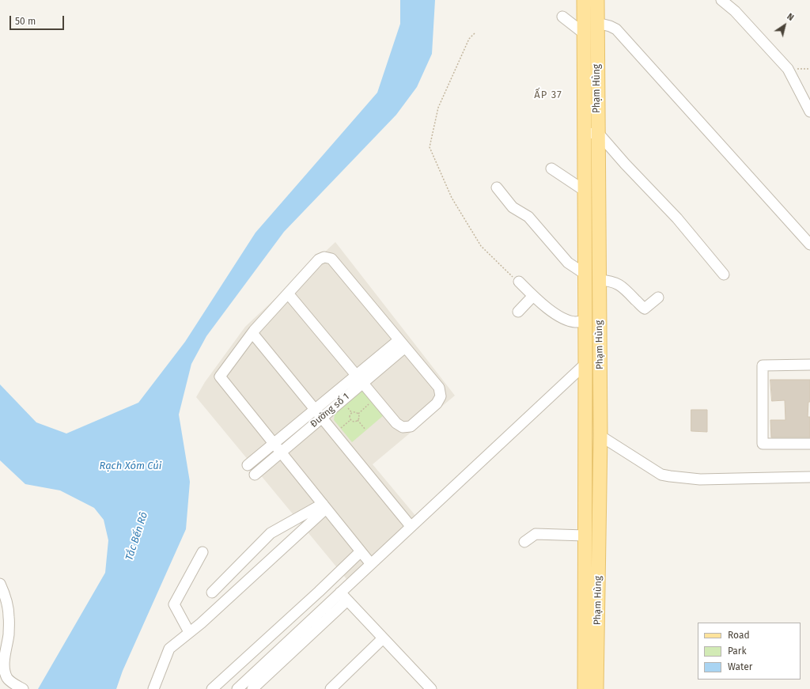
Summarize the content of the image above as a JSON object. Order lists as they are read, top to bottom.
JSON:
{
  "streets": {
    "main road": ["Phạm Hùng"],
    "street": ["Đường số 1"]
  },
  "districts": ["ẤP 37"],
  "water": ["Rạch Xóm Củi", "Tắc Bến Rô"],
  "legend": ["Road", "Park", "Water"],
  "scale_bar": "50 m",
  "north": "top right"
}
